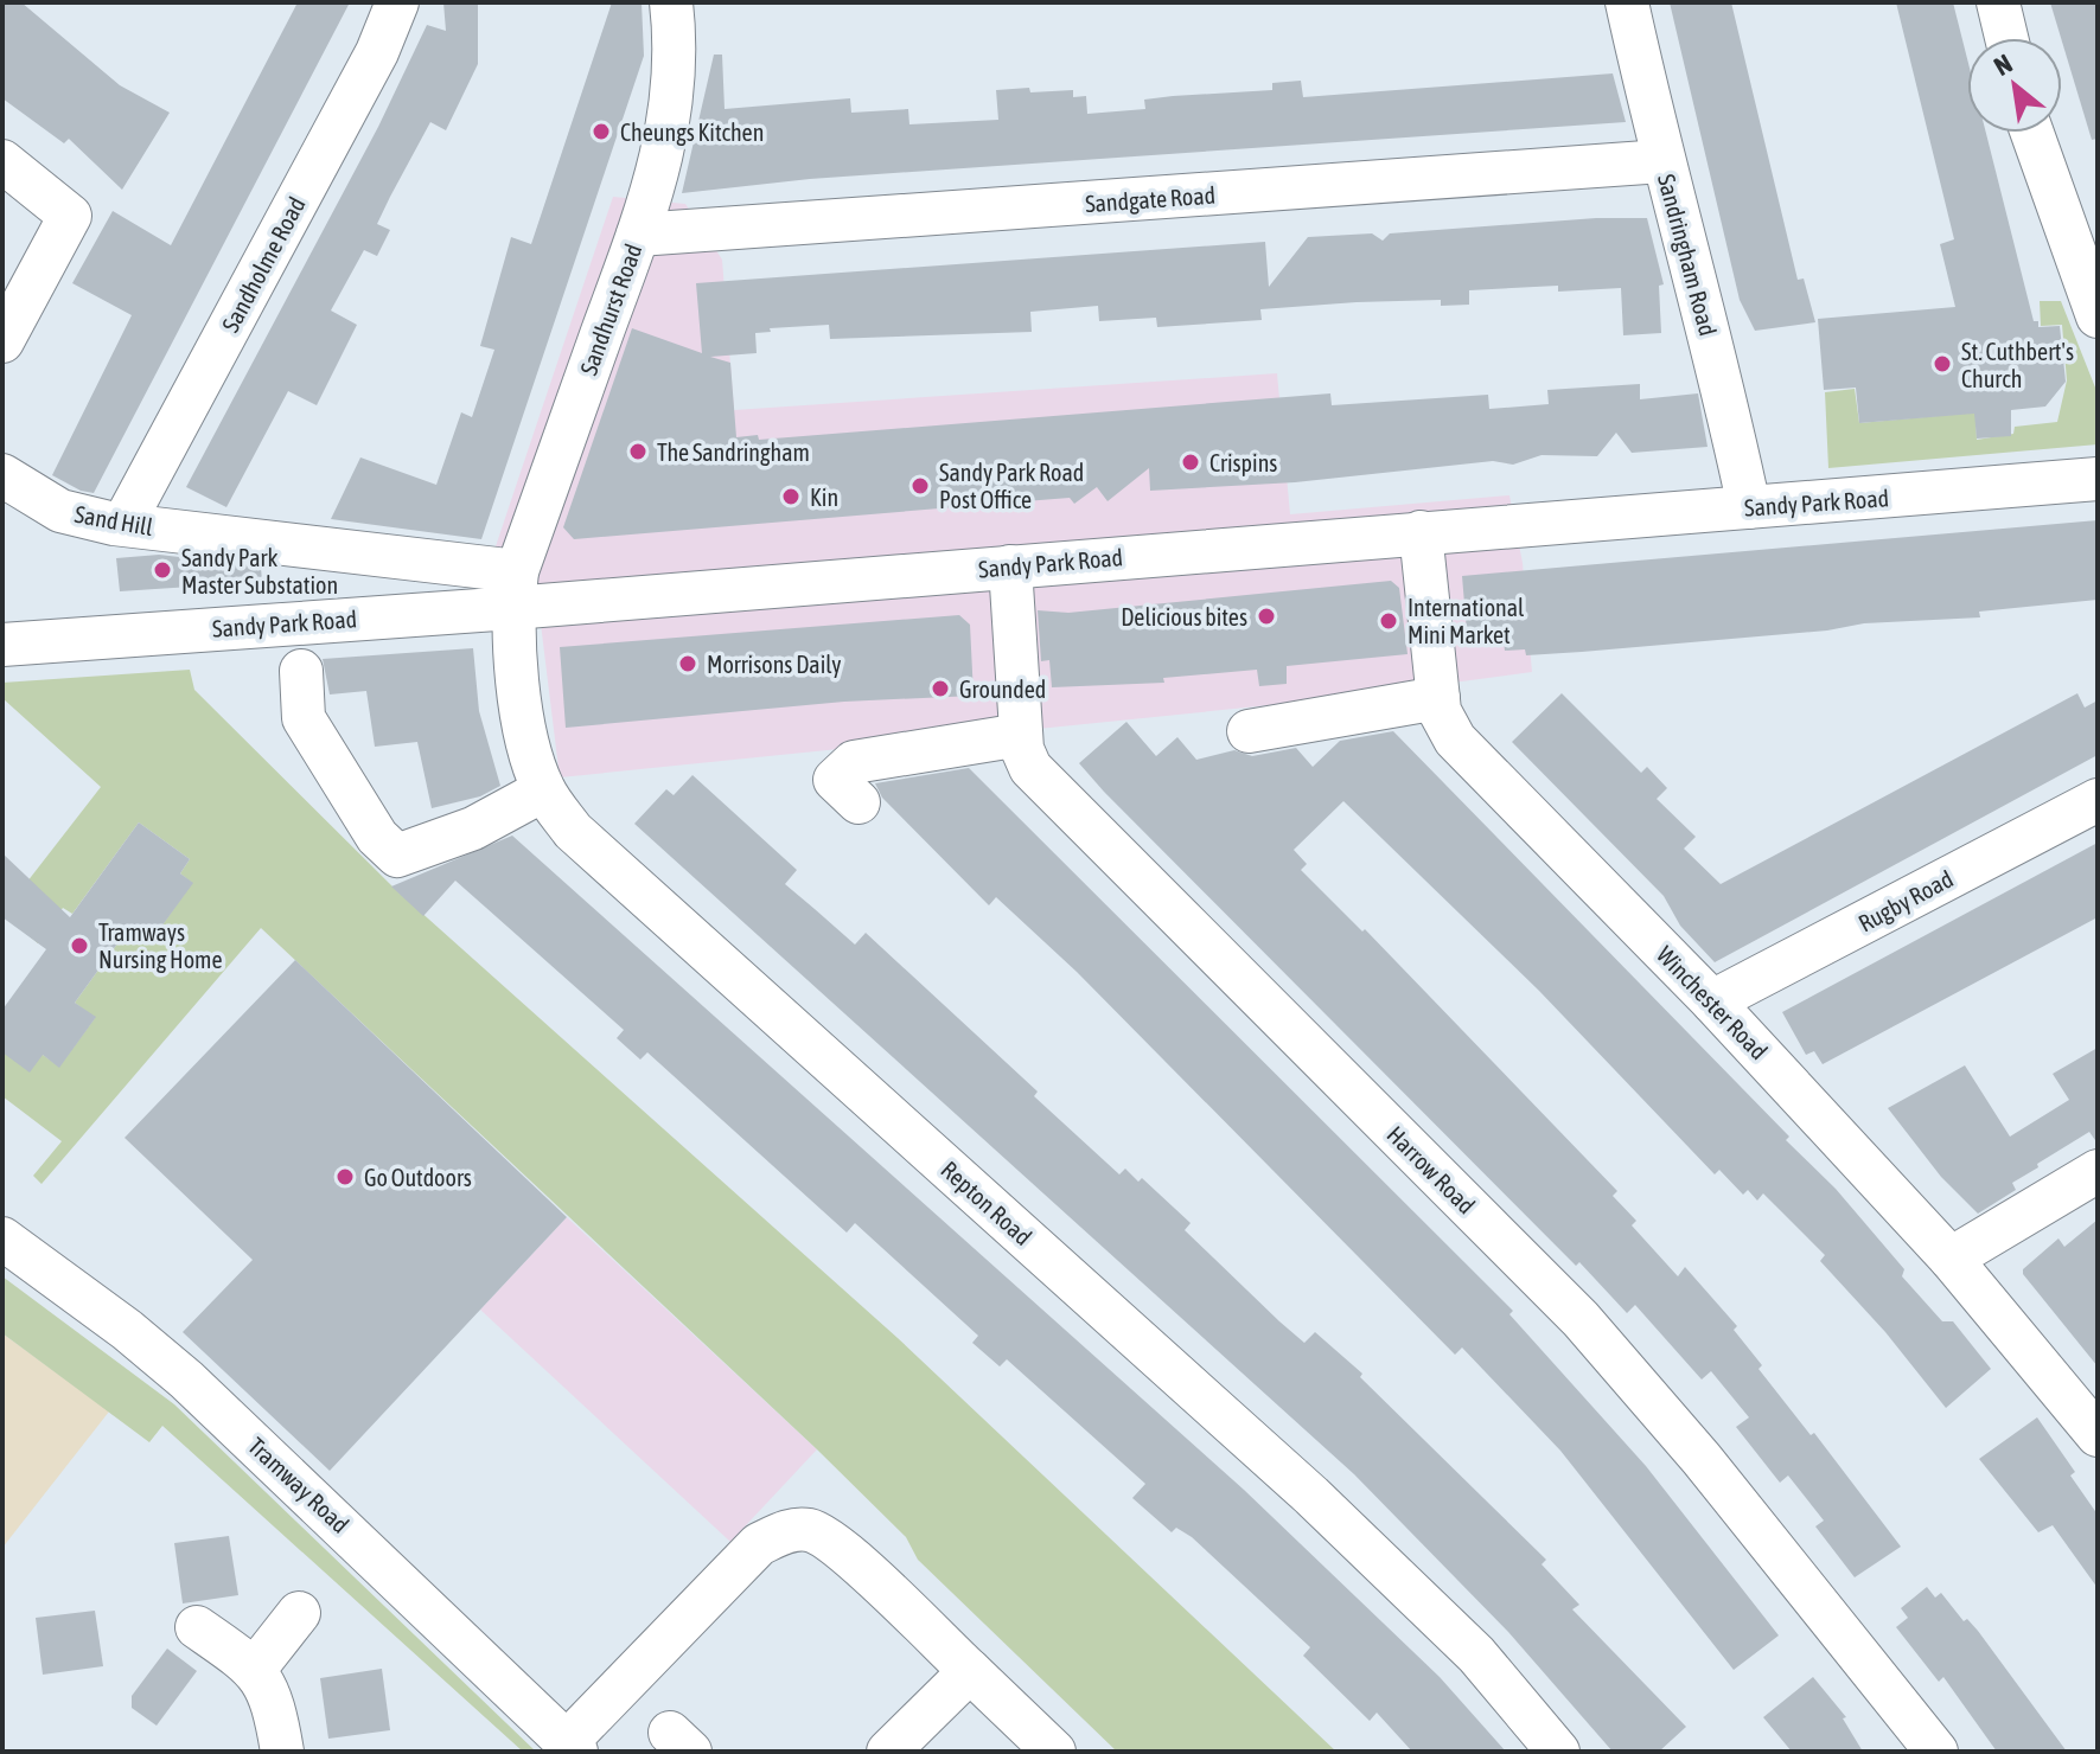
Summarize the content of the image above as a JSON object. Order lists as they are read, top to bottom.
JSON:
{
  "streets": {
    "street": [
      "Sandgate Road",
      "Sandringham Road",
      "Sandholme Road",
      "Sandhurst Road",
      "Sandy Park Road",
      "Sand Hill",
      "Rugby Road",
      "Winchester Road",
      "Harrow Road",
      "Repton Road",
      "Tramway Road"
    ]
  },
  "crossings": [
    ["Sandgate Road", "Sandringham Road"],
    ["Sandgate Road", "Sandhurst Road"],
    ["Sandringham Road", "Sandy Park Road"],
    ["Sandholme Road", "Sand Hill"],
    ["Sandhurst Road", "Sandy Park Road"],
    ["Sandhurst Road", "Sand Hill"],
    ["Sandhurst Road", "Repton Road"],
    ["Sandy Park Road", "Sand Hill"],
    ["Sandy Park Road", "Winchester Road"],
    ["Sandy Park Road", "Harrow Road"],
    ["Sandy Park Road", "Repton Road"],
    ["Sand Hill", "Repton Road"],
    ["Rugby Road", "Winchester Road"]
  ],
  "places": [
    "Cheungs Kitchen",
    "St. Cuthbert's Church",
    "The Sandringham",
    "Crispins",
    "Sandy Park Road Post Office",
    "Kin",
    "Sandy Park Master Substation",
    "Delicious bites",
    "International Mini Market",
    "Morrisons Daily",
    "Grounded",
    "Tramways Nursing Home",
    "Go Outdoors"
  ],
  "north": "top left"
}
